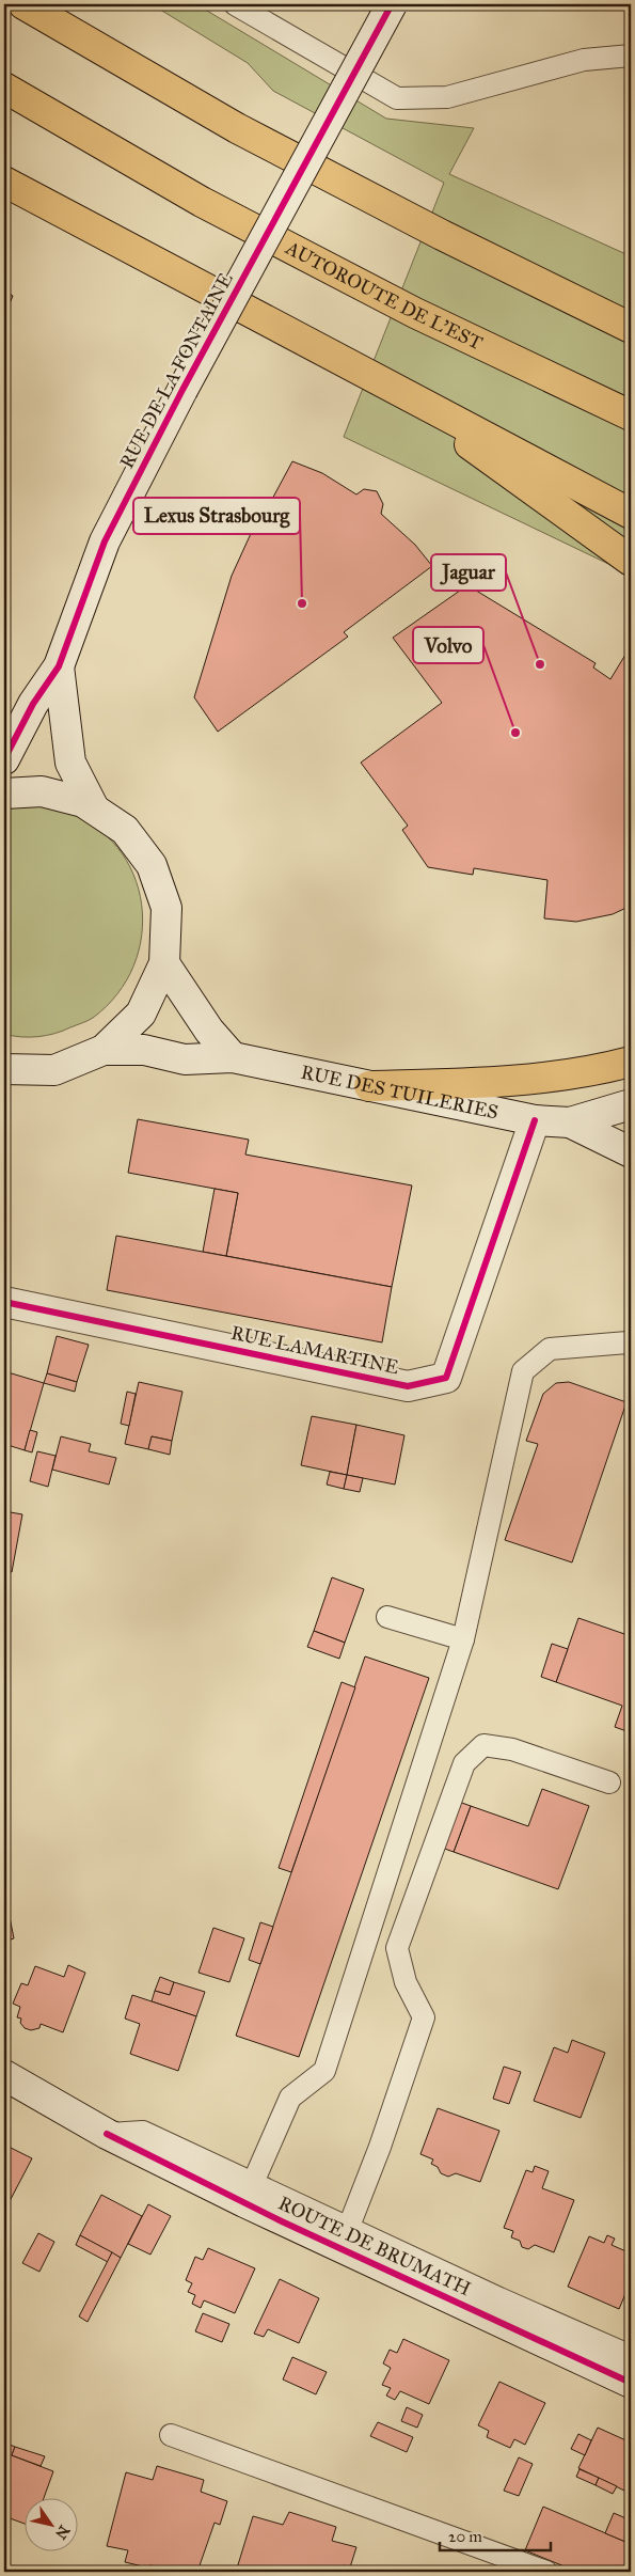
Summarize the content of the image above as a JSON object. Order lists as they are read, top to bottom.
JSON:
{
  "streets": {
    "highway": ["AUTOROUTE DE L’EST"],
    "street": [
      "RUE DE LA FONTAINE",
      "RUE DES TUILERIES",
      "RUE LAMARTINE",
      "ROUTE DE BRUMATH"
    ]
  },
  "crossings": [
    ["RUE DE LA FONTAINE", "RUE DES TUILERIES"],
    ["RUE DES TUILERIES", "RUE LAMARTINE"]
  ],
  "places": ["Lexus Strasbourg", "Jaguar", "Volvo"],
  "scale_bar": "20 m",
  "north": "bottom right"
}
